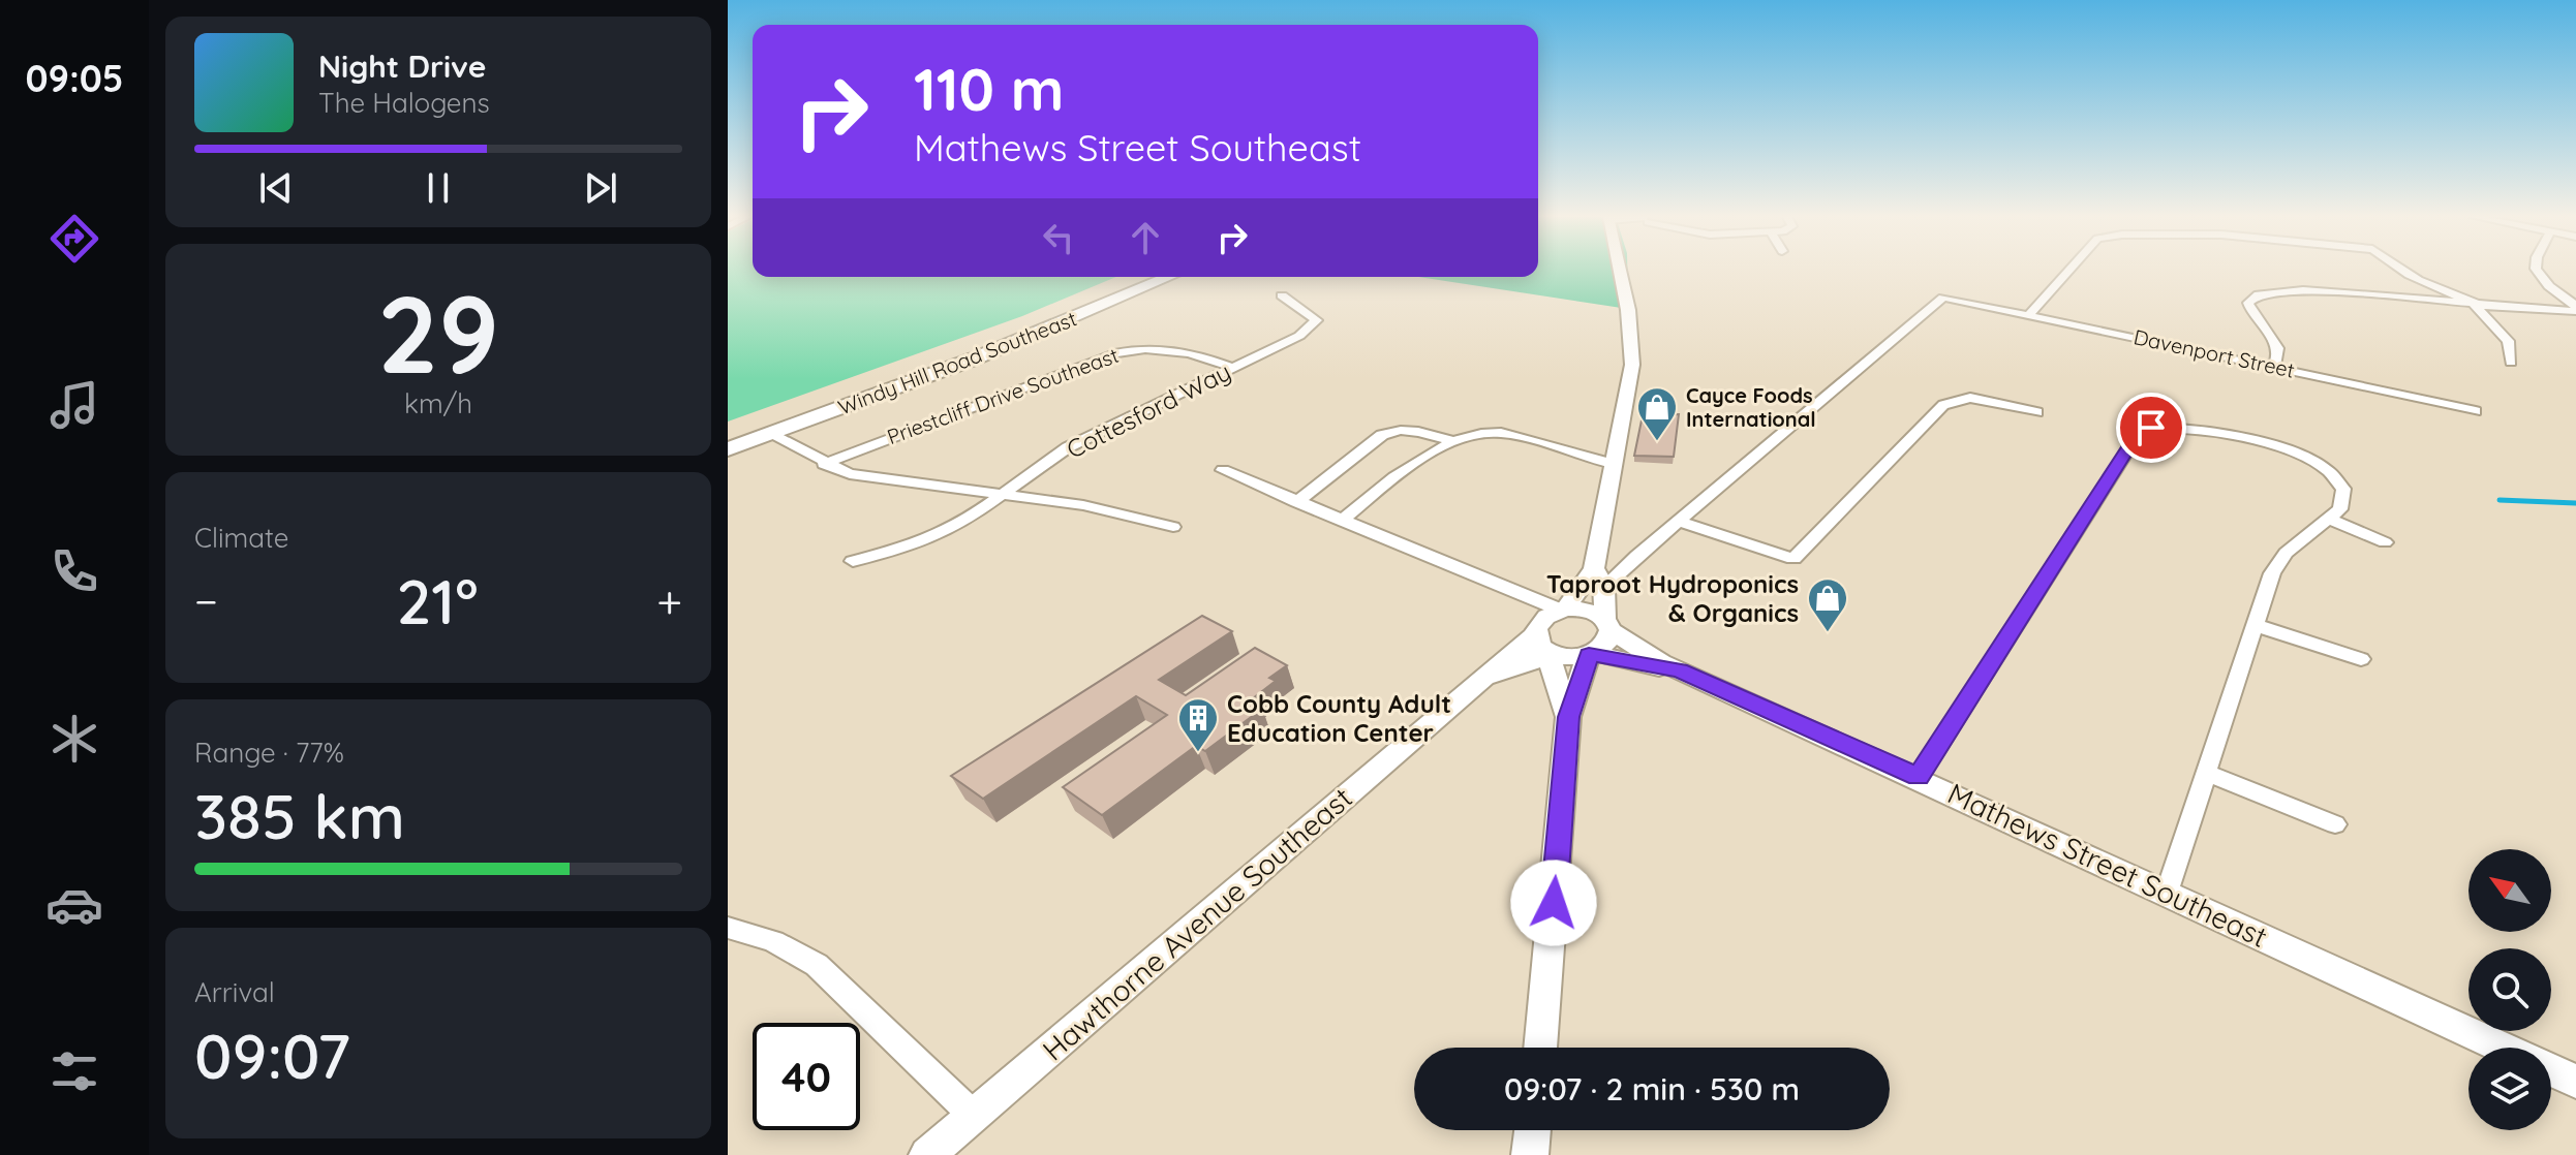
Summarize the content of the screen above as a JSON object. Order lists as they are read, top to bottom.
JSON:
{
  "streets": {
    "main road": ["Windy Hill Road Southeast"],
    "street": [
      "Davenport Street",
      "Priestcliff Drive Southeast",
      "Cottesford Way",
      "Mathews Street Southeast",
      "Hawthorne Avenue Southeast"
    ]
  },
  "crossings": [
    ["Priestcliff Drive Southeast", "Cottesford Way"],
    ["Mathews Street Southeast", "Hawthorne Avenue Southeast"]
  ],
  "places": {
    "shop": ["Cayce Foods International", "Taproot Hydroponics & Organics"],
    "building": ["Cobb County Adult Education Center"]
  },
  "north": "top left",
  "page": {
    "tabs": "09:05",
    "turn": ["110 m", "Mathews Street Southeast"],
    "song": ["Night Drive", "The Halogens"],
    "tile": [
      ["29", "km/h"],
      "Climate",
      ["Range · 77%", "385 km"],
      ["Arrival", "09:07"]
    ],
    "heat": ["−", "21°", "+"],
    "limit": "40",
    "trip": "09:07 · 2 min · 530 m"
  }
}
